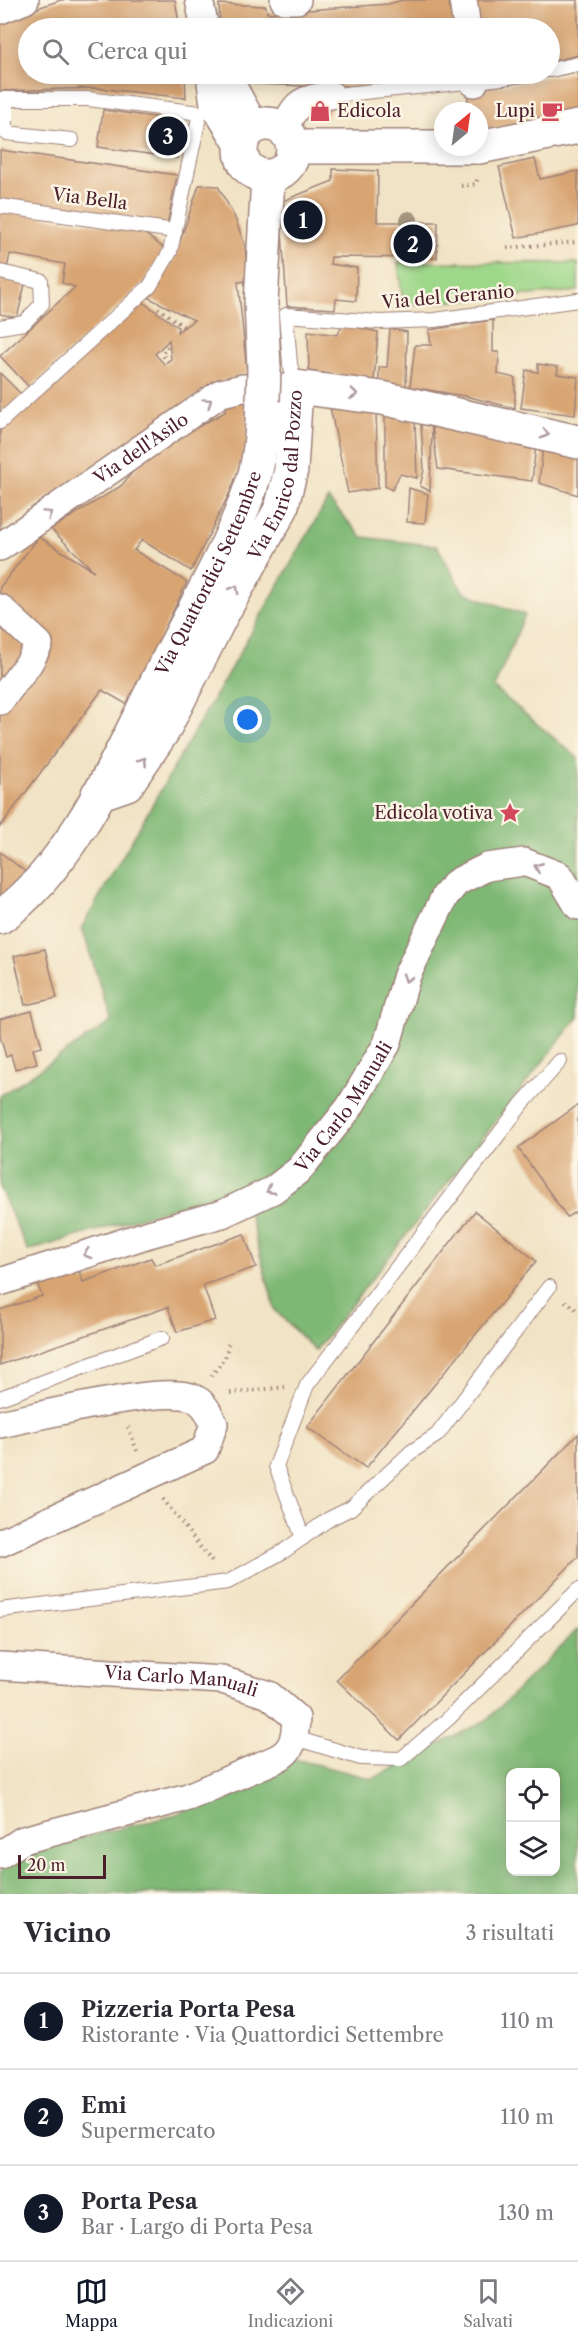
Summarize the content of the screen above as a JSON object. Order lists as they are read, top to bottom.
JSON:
{
  "streets": {
    "main road": ["Via Enrico dal Pozzo", "Via Quattordici Settembre"],
    "street": ["Via dell'Asilo", "Via Carlo Manuali"],
    "lane": ["Via Bella", "Via del Geranio"]
  },
  "crossings": [
    ["Via del Geranio", "Via dell'Asilo"],
    ["Via del Geranio", "Via Enrico dal Pozzo"],
    ["Via dell'Asilo", "Via Enrico dal Pozzo"],
    ["Via Enrico dal Pozzo", "Via Quattordici Settembre"]
  ],
  "one_way": ["Via dell'Asilo", "Via Carlo Manuali"],
  "places": {
    "shop": ["Edicola"],
    "cafe": ["Lupi"],
    "place": ["Edicola votiva"]
  },
  "scale_bar": "20 m",
  "north": "top right",
  "page": {
    "search": "Cerca qui",
    "pins": ["3", "1", "2"],
    "scale": "20 m",
    "heading": ["Vicino", "3 risultati"],
    "list": [
      {
        "mark": "1",
        "name": "Pizzeria Porta Pesa",
        "note": "Ristorante · Via Quattordici Settembre",
        "value": "110 m"
      },
      {
        "mark": "2",
        "name": "Emi",
        "note": "Supermercato",
        "value": "110 m"
      },
      {
        "mark": "3",
        "name": "Porta Pesa",
        "note": "Bar · Largo di Porta Pesa",
        "value": "130 m"
      }
    ],
    "nav": ["Mappa", "Indicazioni", "Salvati"]
  }
}
